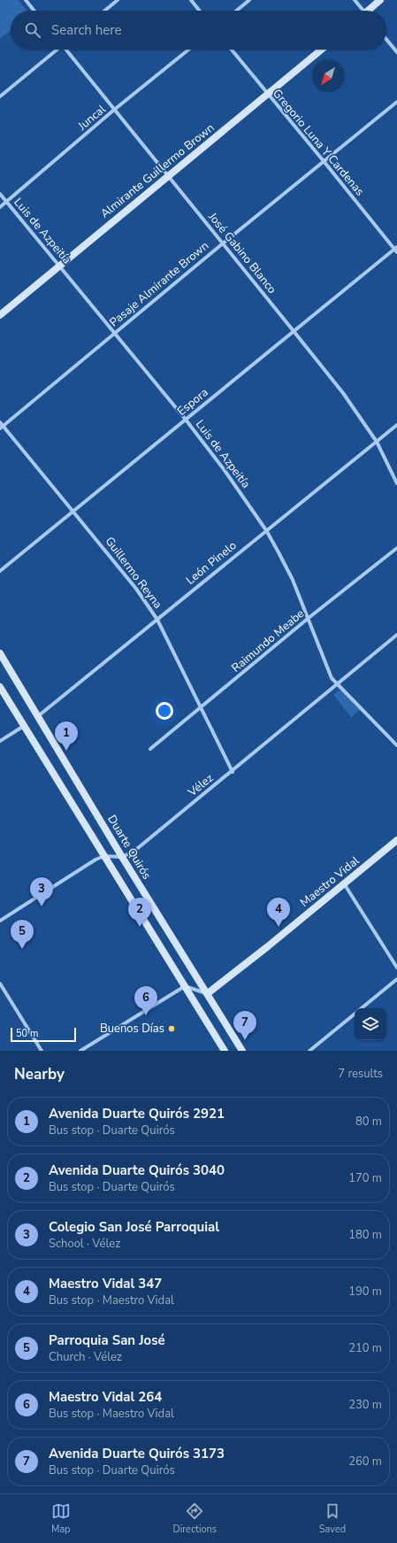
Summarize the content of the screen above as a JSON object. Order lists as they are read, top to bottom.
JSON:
{
  "streets": {
    "main road": ["Almirante Guillermo Brown", "Duarte Quirós", "Maestro Vidal"],
    "street": [
      "Juncal",
      "Gregorio Luna Y Cardenas",
      "Luis de Azpeitía",
      "José Gabino Blanco",
      "Pasaje Almirante Brown",
      "Espora",
      "León Pinelo",
      "Guillermo Reyna",
      "Raimundo Meabe",
      "Vélez"
    ]
  },
  "crossings": [
    ["Juncal", "Luis de Azpeitía"],
    ["Juncal", "José Gabino Blanco"],
    ["Gregorio Luna Y Cardenas", "Almirante Guillermo Brown"],
    ["Gregorio Luna Y Cardenas", "Pasaje Almirante Brown"],
    ["Gregorio Luna Y Cardenas", "Espora"],
    ["Almirante Guillermo Brown", "Luis de Azpeitía"],
    ["Almirante Guillermo Brown", "José Gabino Blanco"],
    ["Luis de Azpeitía", "Pasaje Almirante Brown"],
    ["Luis de Azpeitía", "Espora"],
    ["Luis de Azpeitía", "León Pinelo"],
    ["Luis de Azpeitía", "Raimundo Meabe"],
    ["Luis de Azpeitía", "Vélez"],
    ["José Gabino Blanco", "Pasaje Almirante Brown"],
    ["José Gabino Blanco", "Espora"],
    ["José Gabino Blanco", "León Pinelo"],
    ["Pasaje Almirante Brown", "Guillermo Reyna"],
    ["Espora", "Guillermo Reyna"],
    ["León Pinelo", "Guillermo Reyna"],
    ["León Pinelo", "Duarte Quirós"],
    ["Guillermo Reyna", "Raimundo Meabe"],
    ["Guillermo Reyna", "Vélez"],
    ["Vélez", "Duarte Quirós"],
    ["Duarte Quirós", "Maestro Vidal"]
  ],
  "places": ["Buenos Días"],
  "scale_bar": "50 m",
  "north": "bottom left",
  "page": {
    "search": "Search here",
    "pins": [
      "1",
      "3",
      "2",
      "4",
      "5",
      "6",
      "7"
    ],
    "scale": "50 m",
    "heading": ["Nearby", "7 results"],
    "list": [
      {
        "mark": "1",
        "name": "Avenida Duarte Quirós 2921",
        "note": "Bus stop · Duarte Quirós",
        "value": "80 m"
      },
      {
        "mark": "2",
        "name": "Avenida Duarte Quirós 3040",
        "note": "Bus stop · Duarte Quirós",
        "value": "170 m"
      },
      {
        "mark": "3",
        "name": "Colegio San José Parroquial",
        "note": "School · Vélez",
        "value": "180 m"
      },
      {
        "mark": "4",
        "name": "Maestro Vidal 347",
        "note": "Bus stop · Maestro Vidal",
        "value": "190 m"
      },
      {
        "mark": "5",
        "name": "Parroquia San José",
        "note": "Church · Vélez",
        "value": "210 m"
      },
      {
        "mark": "6",
        "name": "Maestro Vidal 264",
        "note": "Bus stop · Maestro Vidal",
        "value": "230 m"
      },
      {
        "mark": "7",
        "name": "Avenida Duarte Quirós 3173",
        "note": "Bus stop · Duarte Quirós",
        "value": "260 m"
      }
    ],
    "nav": ["Map", "Directions", "Saved"]
  }
}
